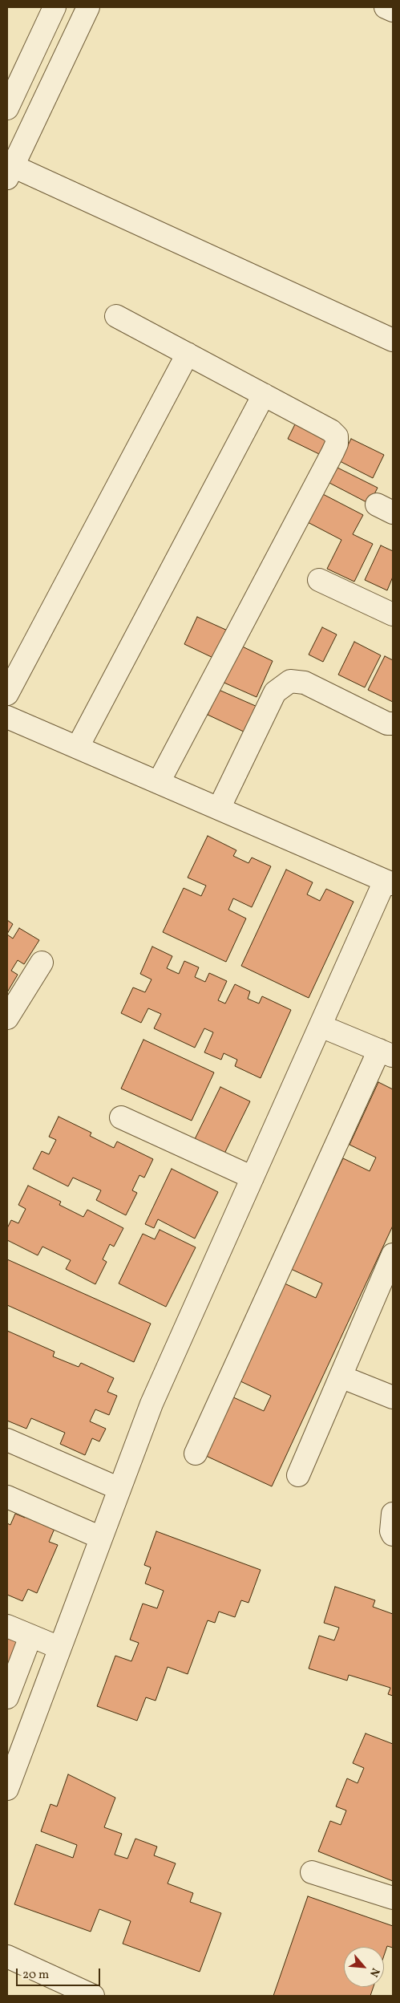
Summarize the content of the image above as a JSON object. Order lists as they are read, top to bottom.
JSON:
{
  "scale_bar": "20 m",
  "north": "bottom right"
}
